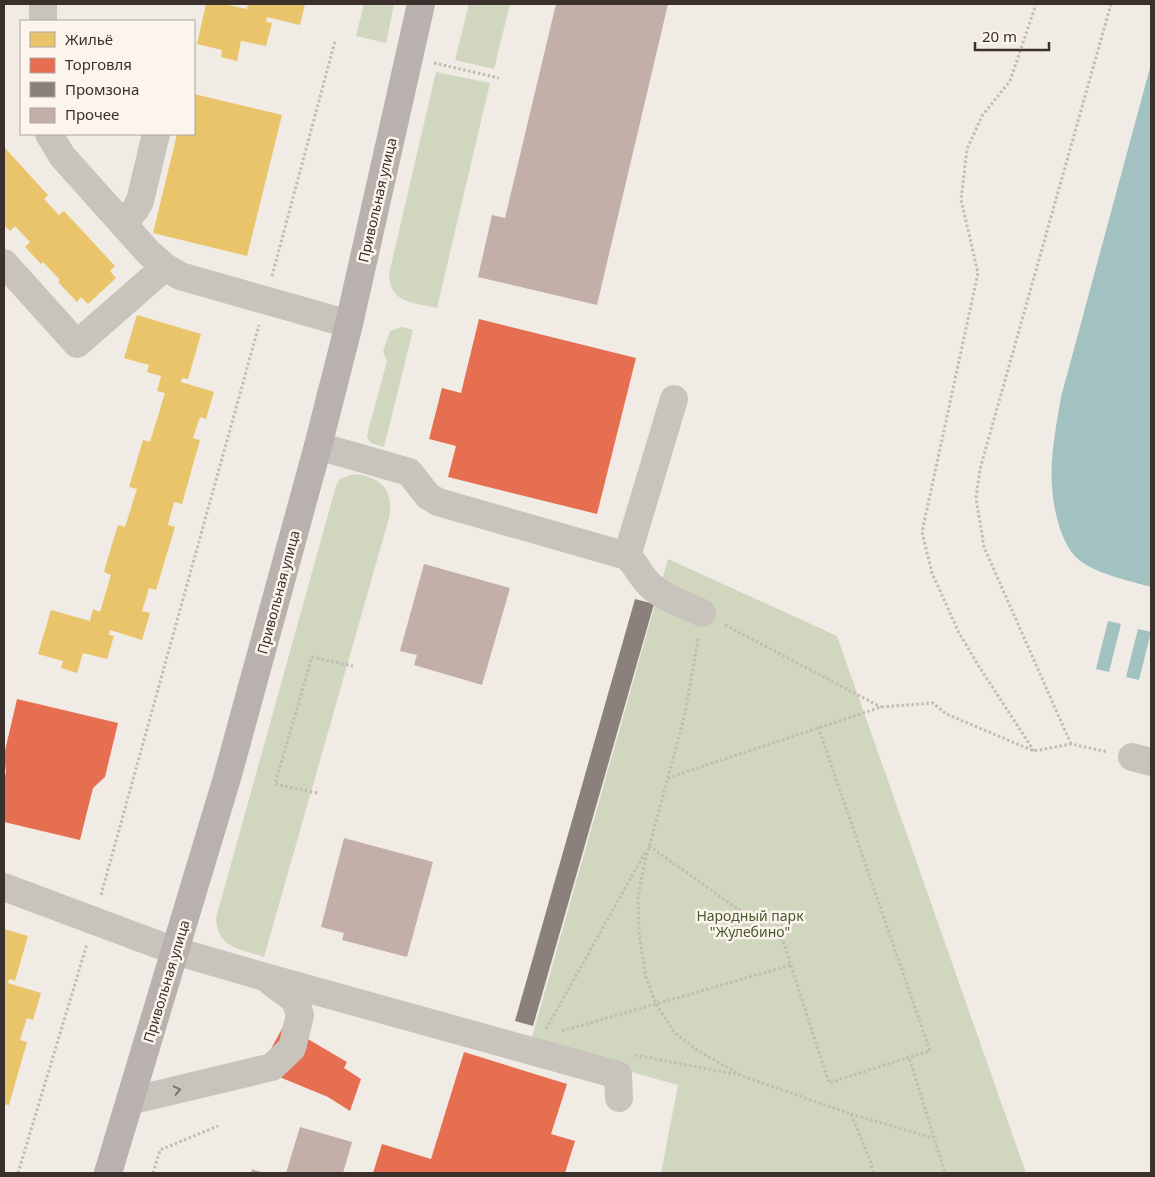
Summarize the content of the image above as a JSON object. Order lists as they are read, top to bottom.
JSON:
{
  "streets": {
    "main road": ["Привольная улица"]
  },
  "parks": ["Народный парк \"Жулебино\""],
  "legend": [
    "Жильё",
    "Торговля",
    "Промзона",
    "Прочее"
  ],
  "scale_bar": "20 m"
}
